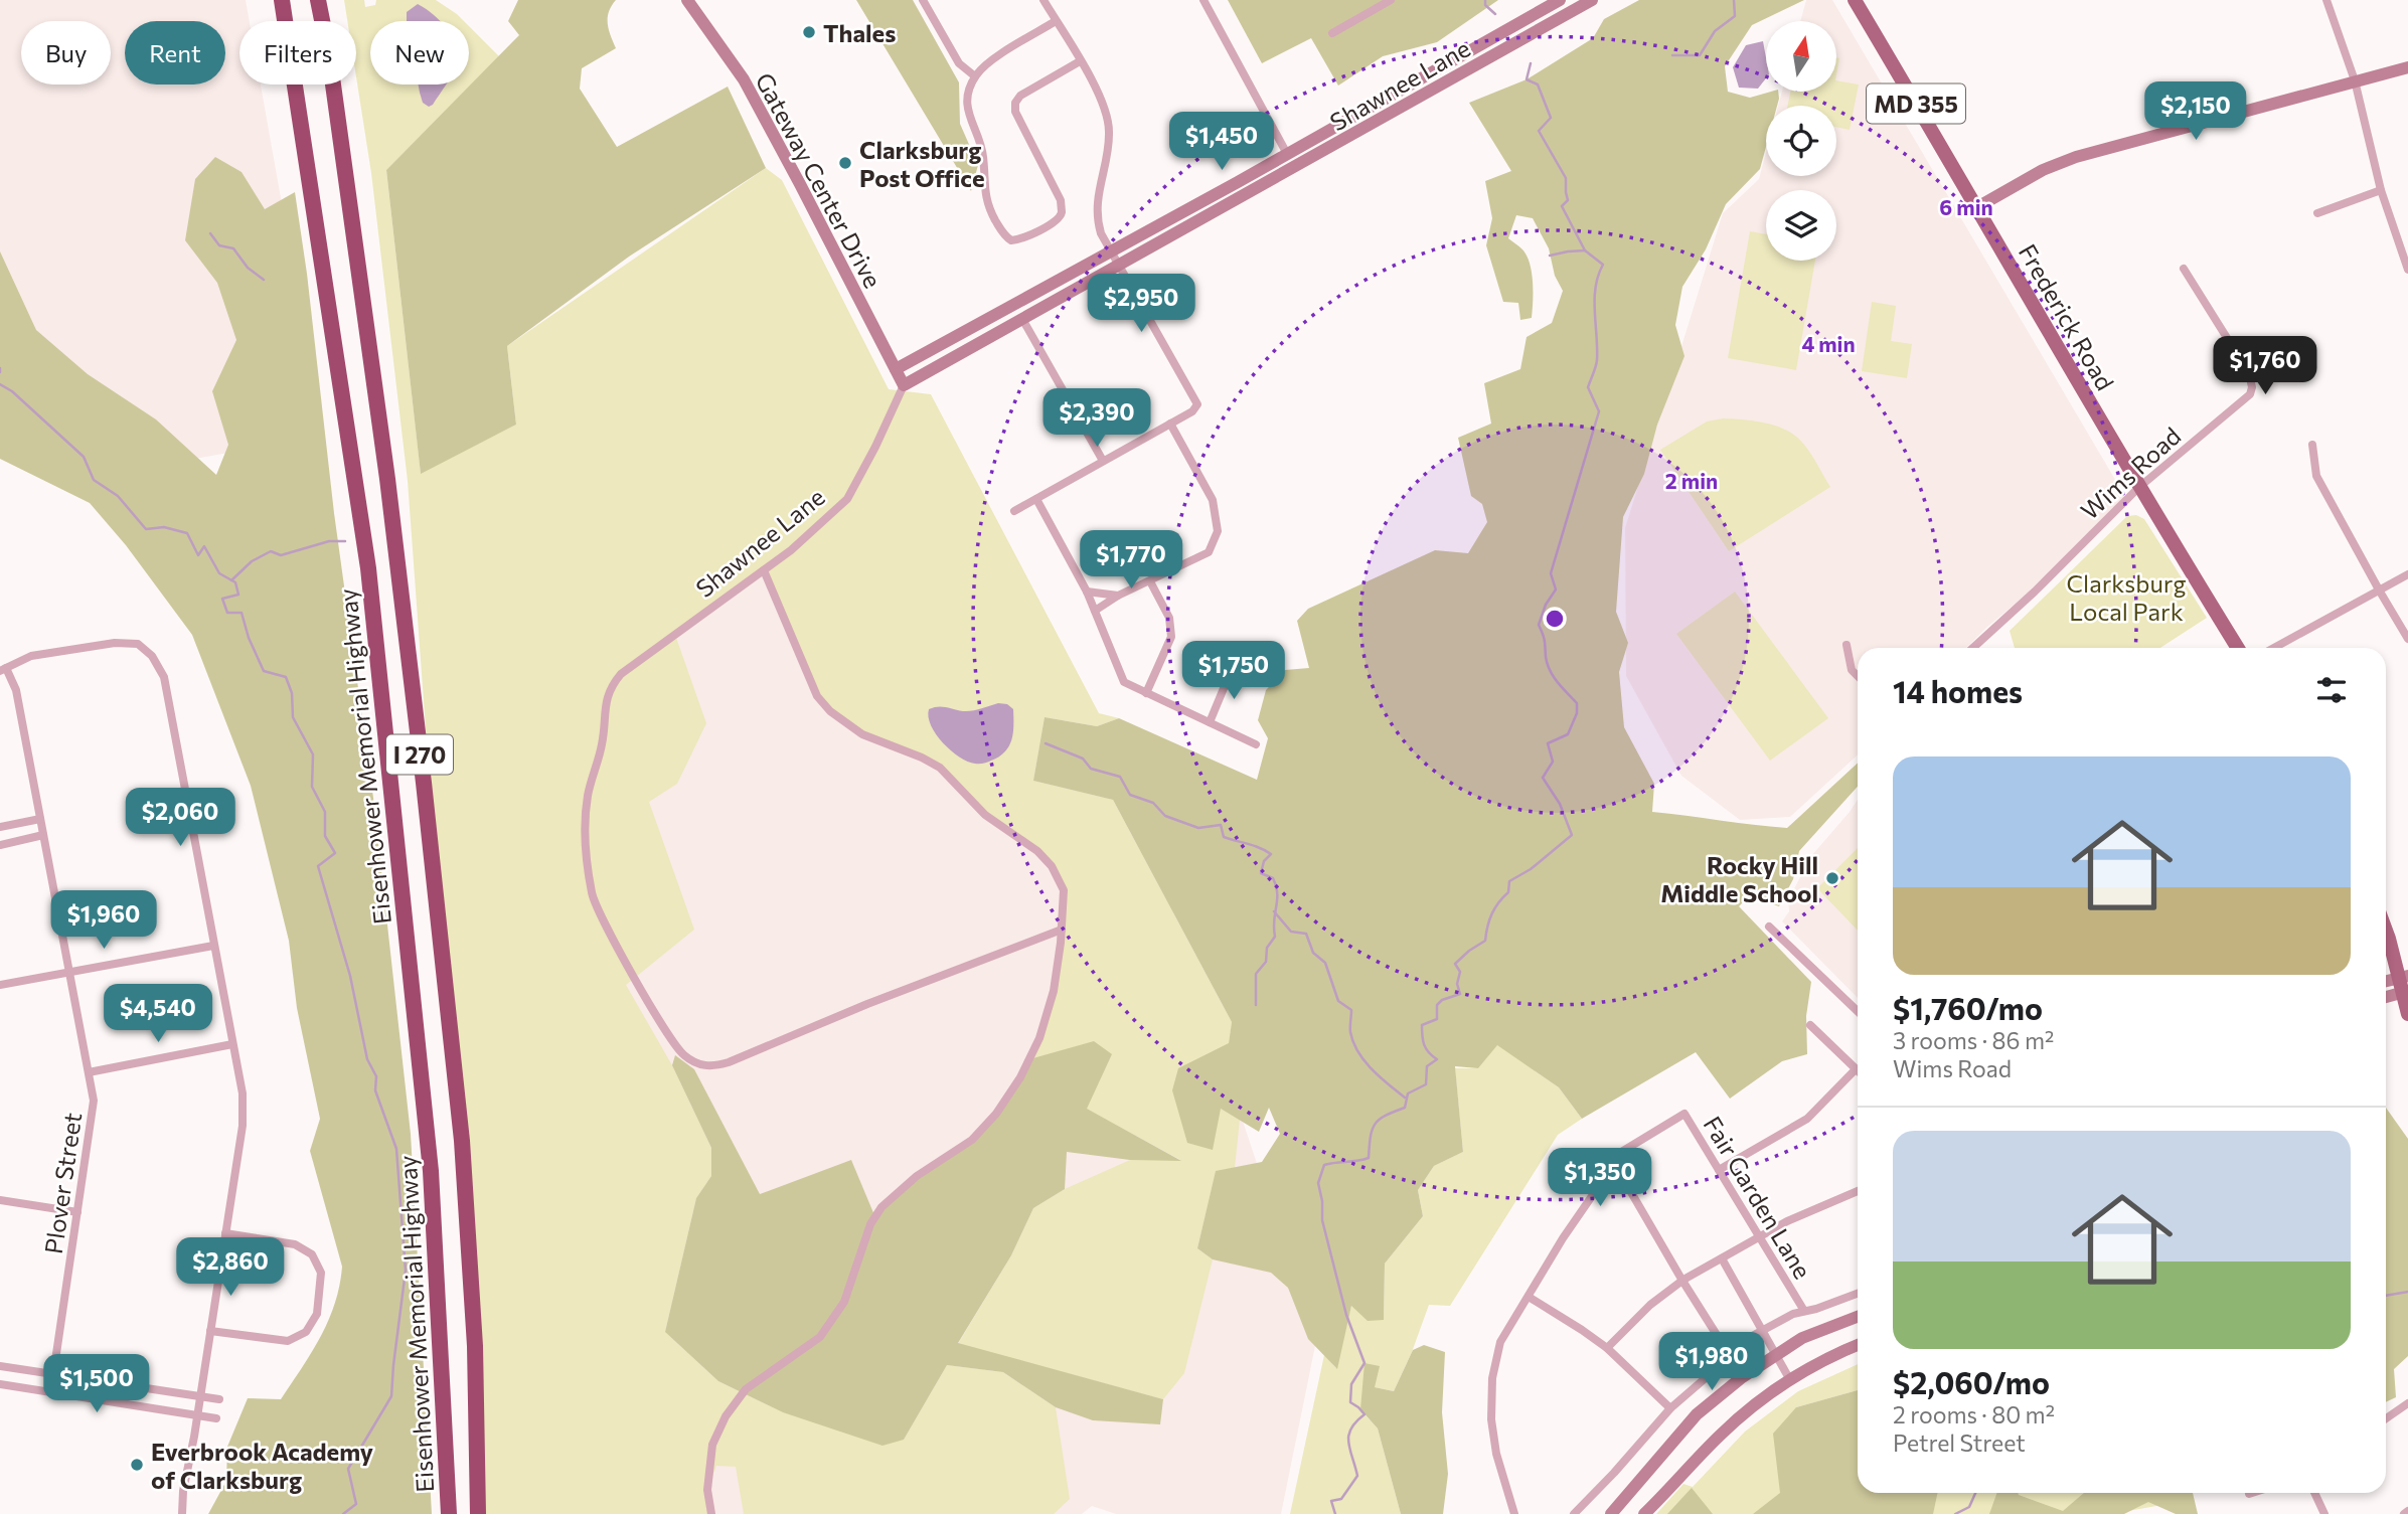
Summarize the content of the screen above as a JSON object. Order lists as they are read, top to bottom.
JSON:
{
  "streets": {
    "highway": ["I 270", "Eisenhower Memorial Highway"],
    "main road": ["MD 355", "Frederick Road"],
    "street": [
      "Shawnee Lane",
      "Gateway Center Drive",
      "Wims Road",
      "Plover Street",
      "Fair Garden Lane"
    ]
  },
  "crossings": [
    ["Shawnee Lane", "Gateway Center Drive"],
    ["Frederick Road", "Wims Road"]
  ],
  "parks": ["Clarksburg Local Park"],
  "places": [
    "Thales",
    "Clarksburg Post Office",
    "Rocky Hill Middle School",
    "Everbrook Academy of Clarksburg"
  ],
  "north": "top",
  "page": {
    "chip": [
      "Buy",
      "Rent",
      "Filters",
      "New"
    ],
    "price": [
      "$2,150",
      "$1,450",
      "$2,950",
      "$1,760",
      "$2,390",
      "$1,770",
      "$1,750",
      "$2,060",
      "$1,960",
      "$4,540",
      "$1,350",
      "$2,860",
      "$1,980",
      "$1,500"
    ],
    "heading": "14 homes",
    "list": [
      {
        "name": "$1,760/mo",
        "note": "3 rooms · 86 m² · Wims Road"
      },
      {
        "name": "$2,060/mo",
        "note": "2 rooms · 80 m² · Petrel Street"
      }
    ]
  },
  "rings": ["6 min", "4 min", "2 min"]
}
